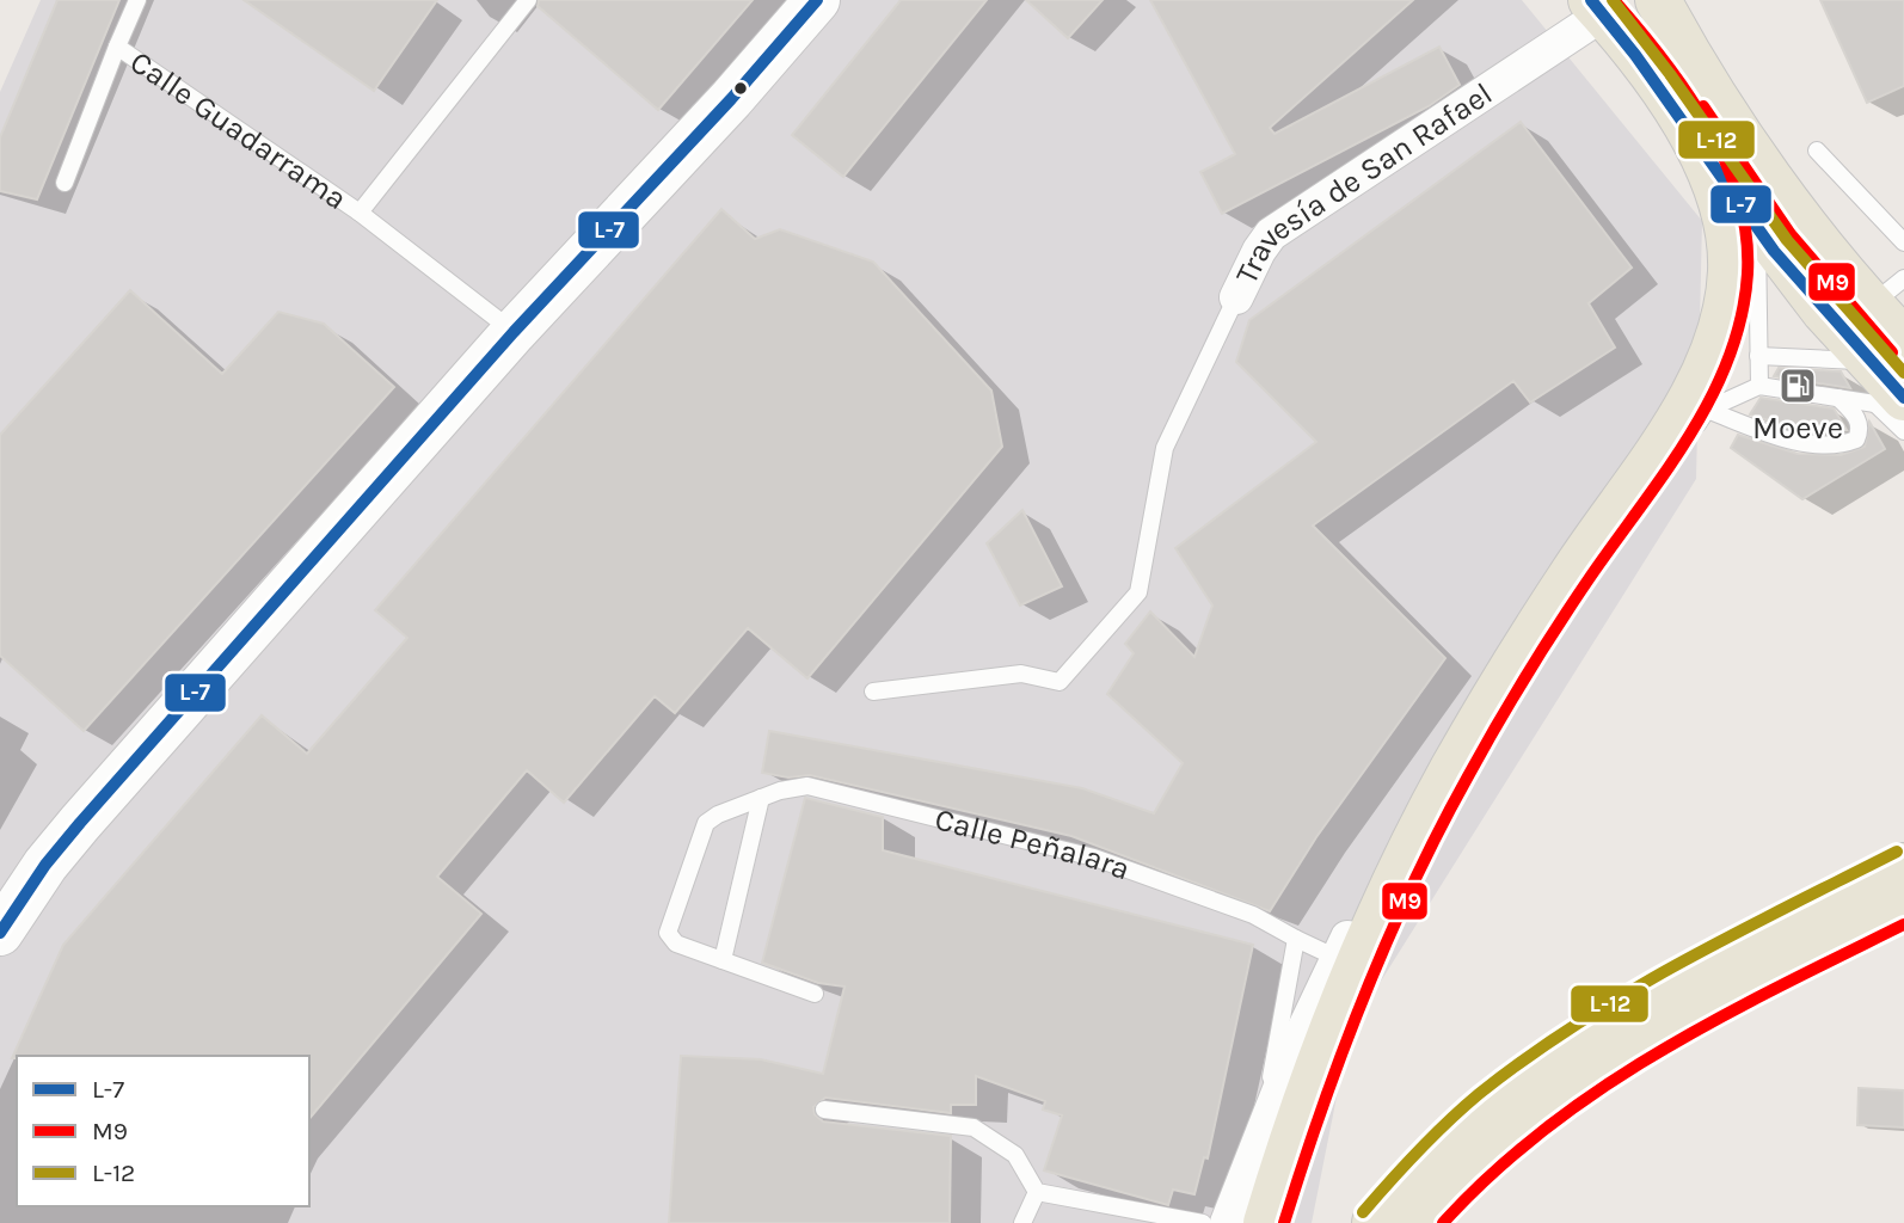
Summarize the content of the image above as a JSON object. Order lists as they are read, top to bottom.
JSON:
{
  "streets": {
    "street": ["Travesía de San Rafael"],
    "lane": ["Calle Guadarrama", "Calle Peñalara"]
  },
  "places": {
    "fuel station": ["Moeve"]
  },
  "lines": ["transit line L-7", "transit line M9", "transit line L-12"],
  "legend": ["L-7", "M9", "L-12"]
}
